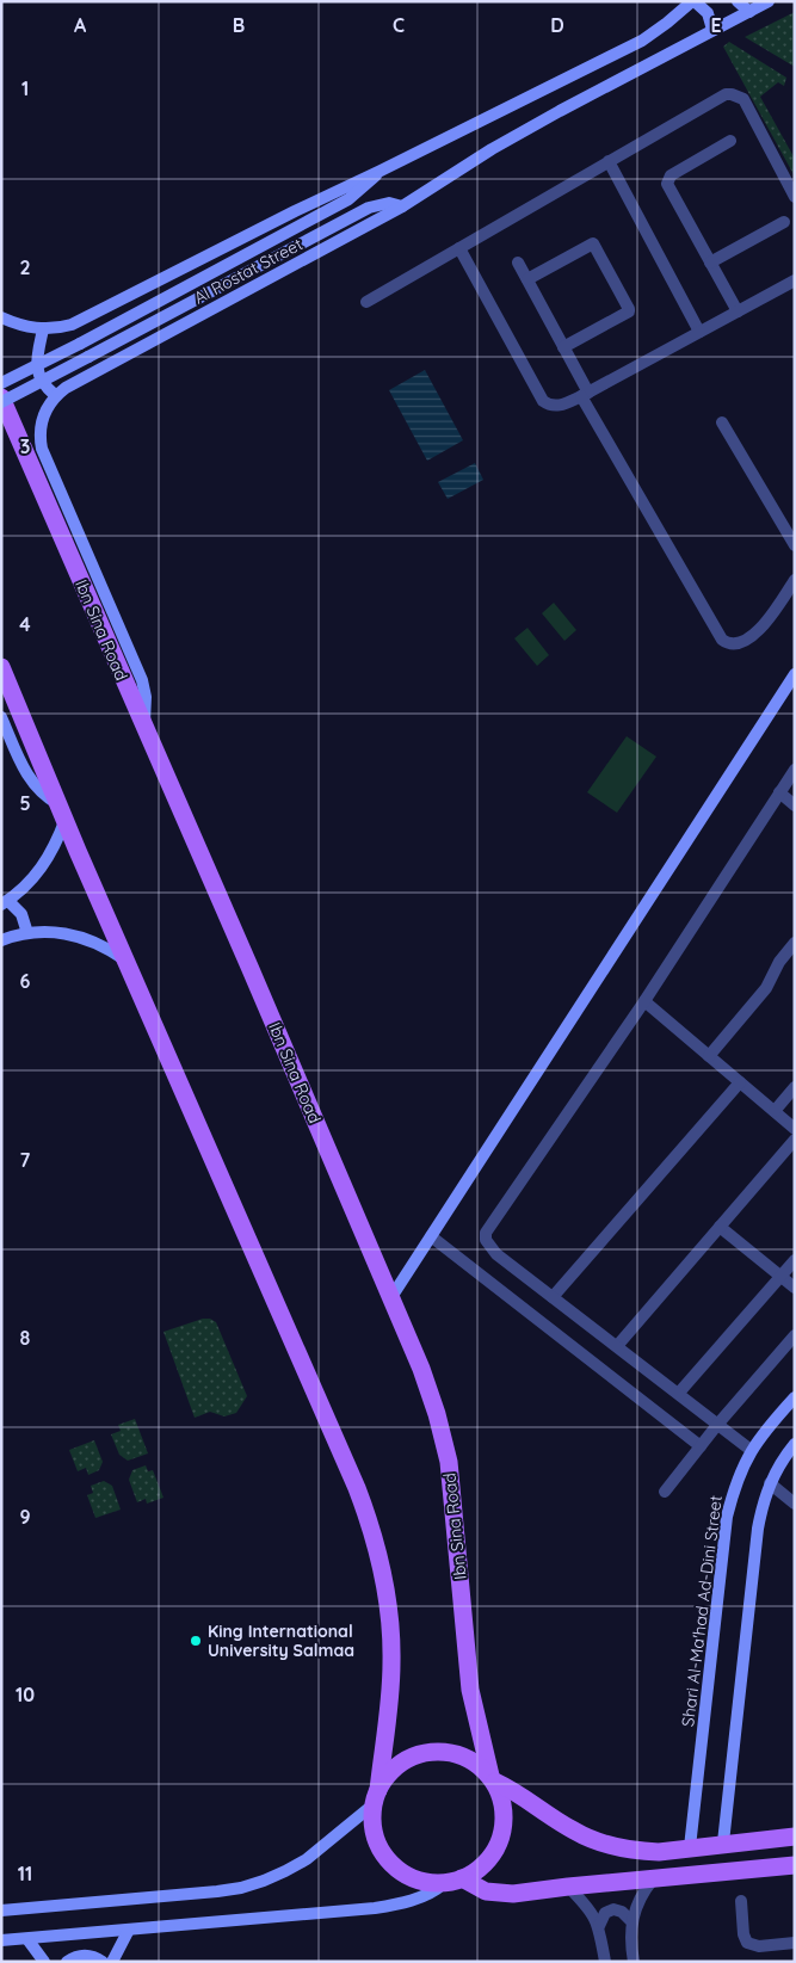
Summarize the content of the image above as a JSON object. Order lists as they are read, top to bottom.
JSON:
{
  "streets": {
    "main road": ["Al Rostat Street", "Ibn Sina Road", "Shari Al-Ma'had Ad-Dini Street"]
  },
  "places": ["King International University Salmaa"],
  "grid": {
    "columns": [
      "A",
      "B",
      "C",
      "D",
      "E"
    ],
    "rows": [
      "1",
      "2",
      "3",
      "4",
      "5",
      "6",
      "7",
      "8",
      "9",
      "10",
      "11"
    ]
  }
}
